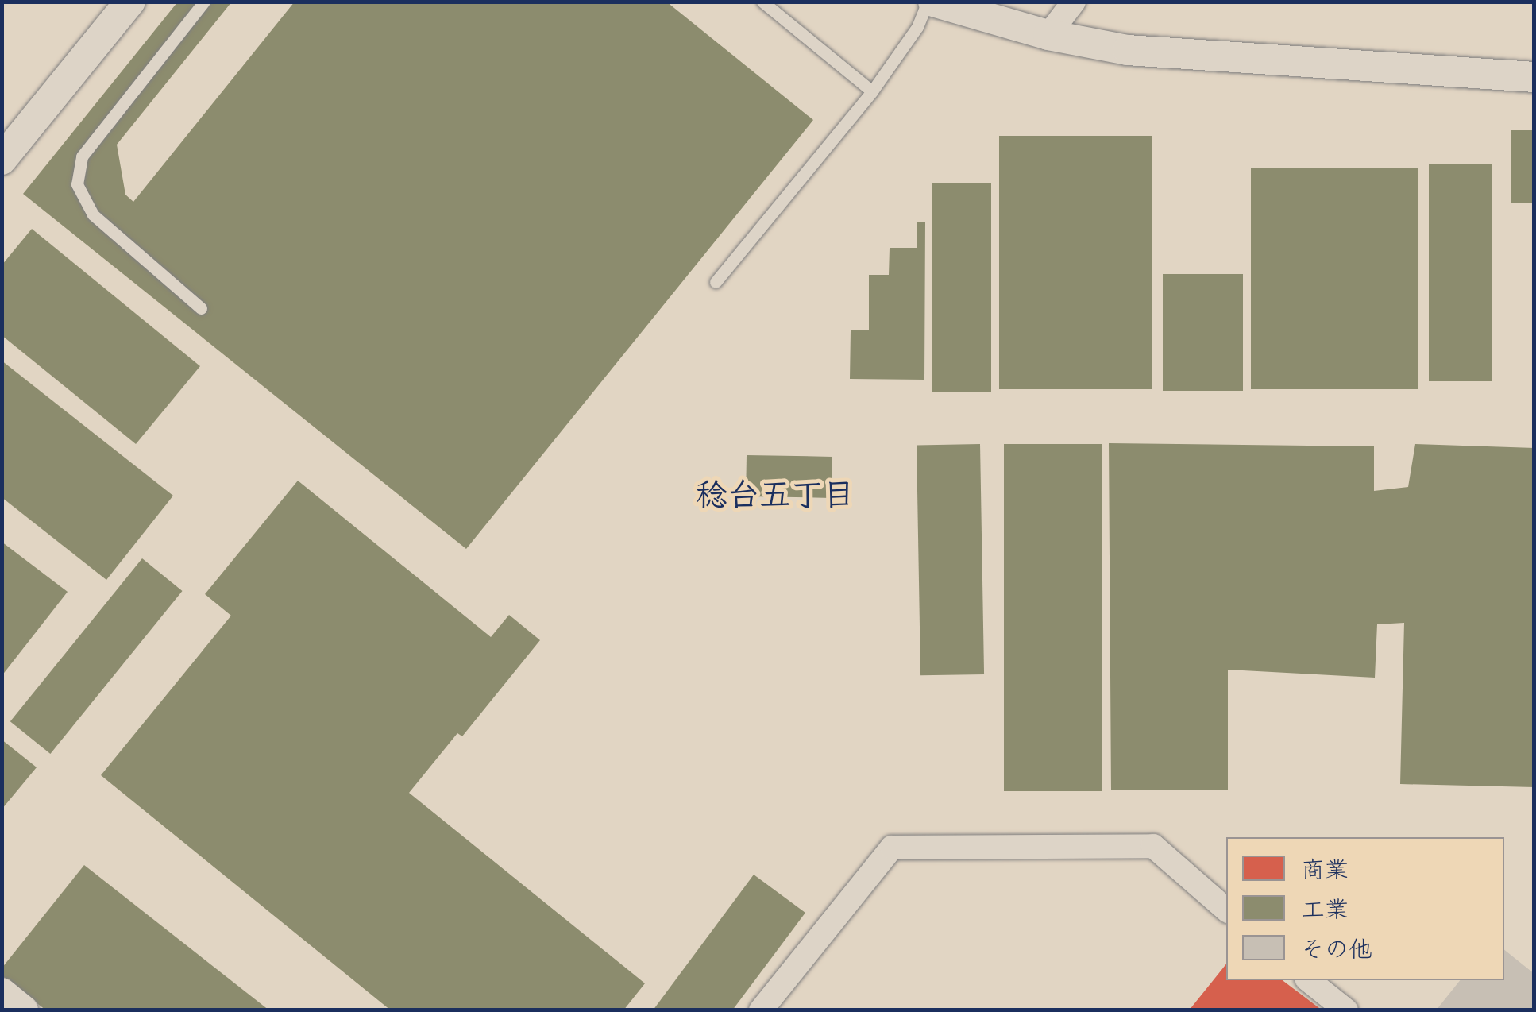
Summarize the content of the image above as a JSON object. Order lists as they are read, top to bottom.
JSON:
{
  "districts": ["稔台五丁目"],
  "legend": ["商業", "工業", "その他"]
}
